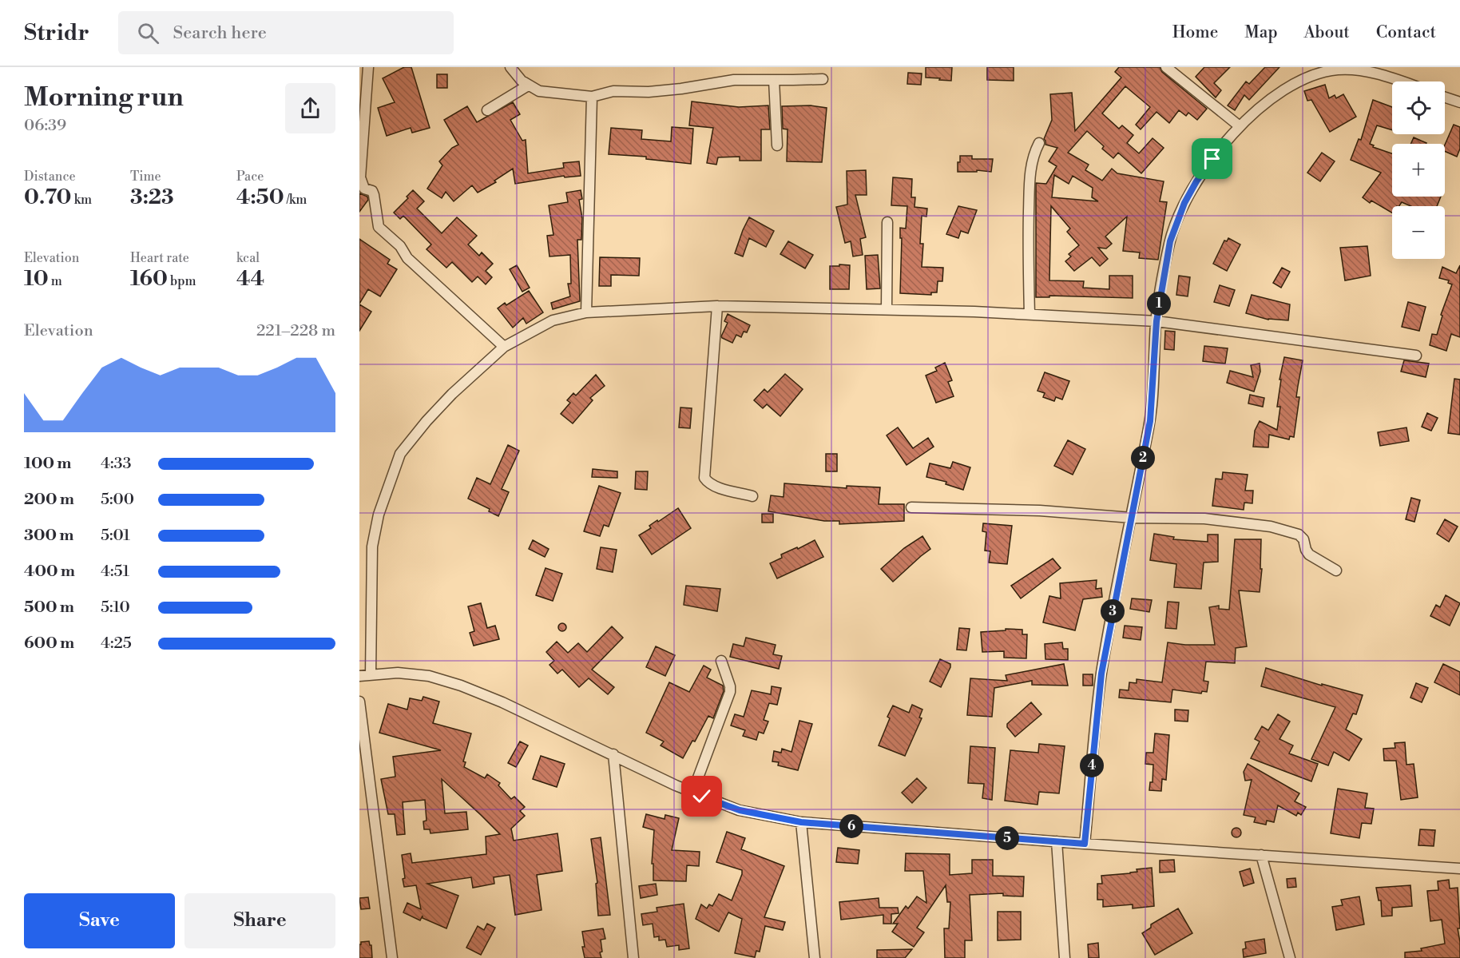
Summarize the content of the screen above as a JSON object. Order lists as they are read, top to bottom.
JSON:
{
  "page": {
    "header": "Stridr",
    "search": "Search here",
    "nav": [
      "Home",
      "Map",
      "About",
      "Contact"
    ],
    "heading": ["Morning run", "06:39"],
    "map_buttons": ["+", "−"],
    "stats": [
      ["Distance", "0.70 km"],
      ["Time", "3:23"],
      ["Pace", "4:50 /km"],
      ["Elevation", "10 m"],
      ["Heart rate", "160 bpm"],
      ["kcal", "44"]
    ],
    "pins": [
      "1",
      "2",
      "3",
      "4",
      "6",
      "5"
    ],
    "chart": ["Elevation", "221–228 m"],
    "list": [
      {
        "name": "100 m",
        "note": "4:33"
      },
      {
        "name": "200 m",
        "note": "5:00"
      },
      {
        "name": "300 m",
        "note": "5:01"
      },
      {
        "name": "400 m",
        "note": "4:51"
      },
      {
        "name": "500 m",
        "note": "5:10"
      },
      {
        "name": "600 m",
        "note": "4:25"
      }
    ],
    "buttons": ["Save", "Share"]
  }
}
